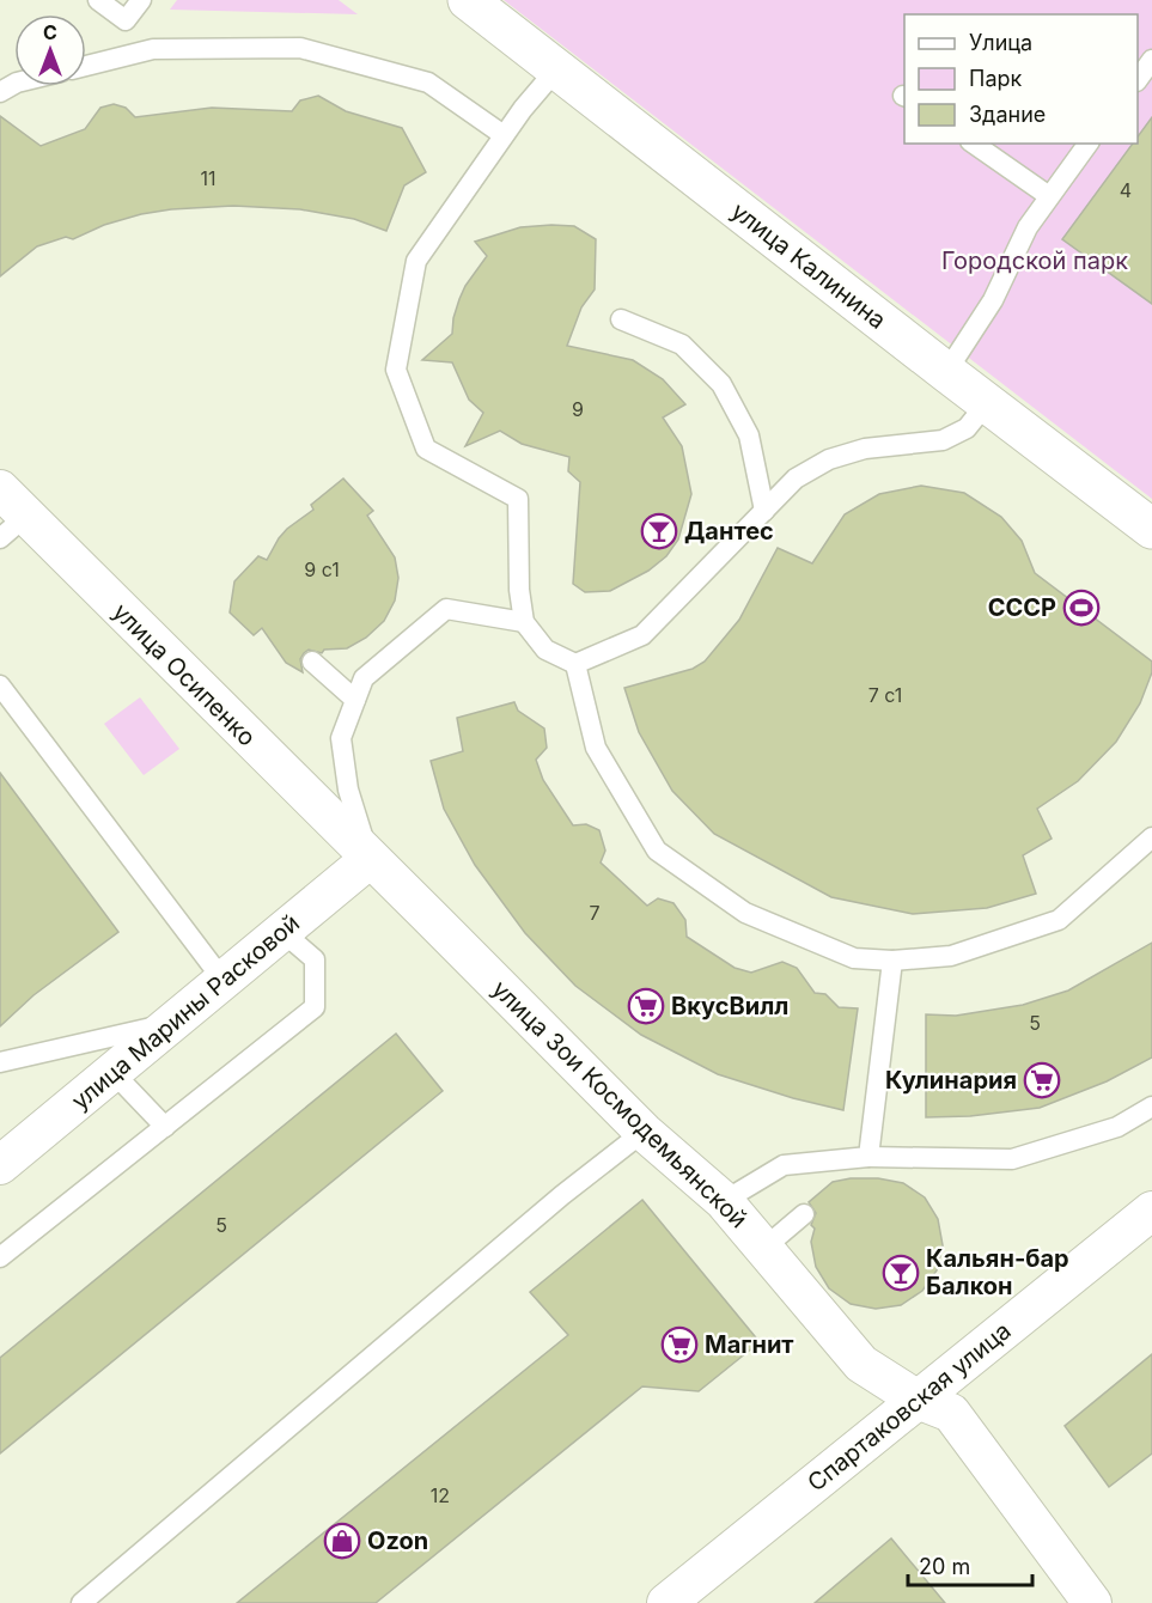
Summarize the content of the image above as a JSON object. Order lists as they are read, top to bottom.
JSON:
{
  "streets": {
    "street": [
      "улица Калинина",
      "улица Осипенко",
      "улица Марины Расковой",
      "улица Зои Космодемьянской",
      "Спартаковская улица"
    ]
  },
  "crossings": [
    ["улица Осипенко", "улица Марины Расковой"],
    ["улица Осипенко", "улица Зои Космодемьянской"],
    ["улица Марины Расковой", "улица Зои Космодемьянской"],
    ["улица Зои Космодемьянской", "Спартаковская улица"]
  ],
  "parks": ["Городской парк"],
  "places": {
    "bar": ["Дантес", "Кальян-бар Балкон"],
    "sports": ["СССР"],
    "supermarket": ["ВкусВилл", "Кулинария", "Магнит"],
    "shop": ["Ozon"]
  },
  "house_numbers": [
    "11",
    "4",
    "9",
    "9 с1",
    "7 с1",
    "7",
    "5",
    "5",
    "12"
  ],
  "legend": ["Улица", "Парк", "Здание"],
  "scale_bar": "20 m",
  "north": "top"
}
